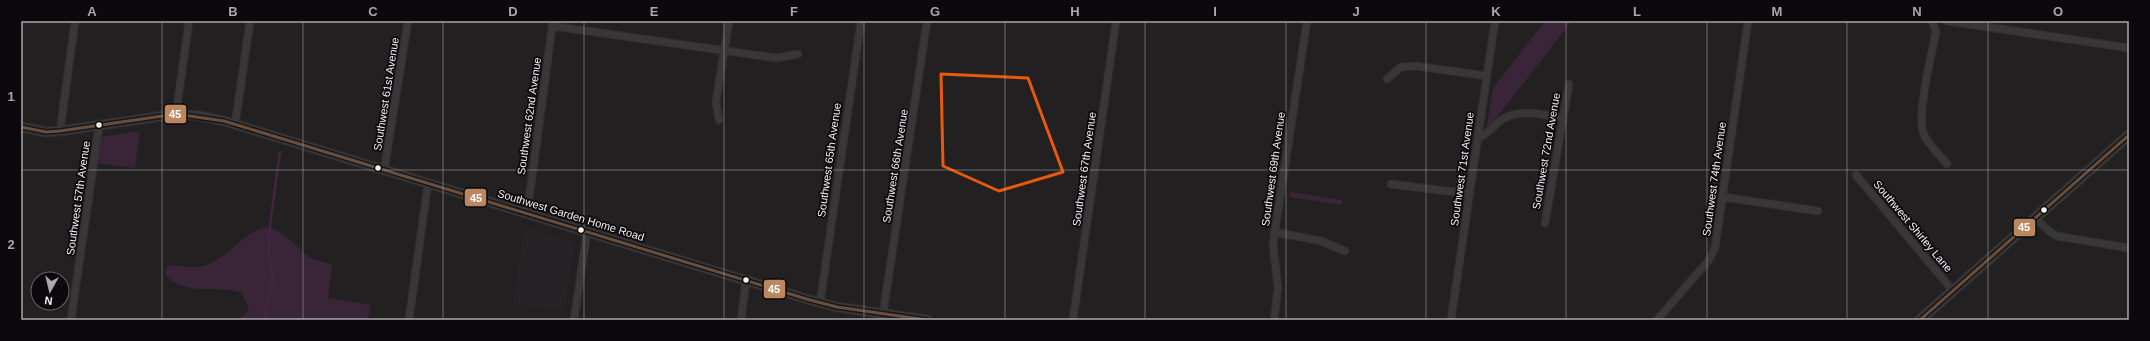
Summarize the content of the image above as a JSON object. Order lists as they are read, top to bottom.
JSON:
{
  "streets": {
    "street": [
      "Southwest 61st Avenue",
      "Southwest 62nd Avenue",
      "Southwest 72nd Avenue",
      "Southwest 65th Avenue",
      "Southwest 66th Avenue",
      "Southwest 67th Avenue",
      "Southwest 69th Avenue",
      "Southwest 71st Avenue",
      "Southwest 74th Avenue",
      "Southwest 57th Avenue",
      "Southwest Garden Home Road",
      "Southwest Shirley Lane"
    ]
  },
  "crossings": [
    ["Southwest 61st Avenue", "Southwest Garden Home Road"],
    ["Southwest 62nd Avenue", "Southwest Garden Home Road"],
    ["Southwest 65th Avenue", "Southwest Garden Home Road"],
    ["Southwest 66th Avenue", "Southwest Garden Home Road"],
    ["Southwest 57th Avenue", "Southwest Garden Home Road"]
  ],
  "lines": ["transit line 45"],
  "north": "bottom",
  "grid": {
    "columns": [
      "A",
      "B",
      "C",
      "D",
      "E",
      "F",
      "G",
      "H",
      "I",
      "J",
      "K",
      "L",
      "M",
      "N",
      "O"
    ],
    "rows": ["1", "2"]
  }
}
